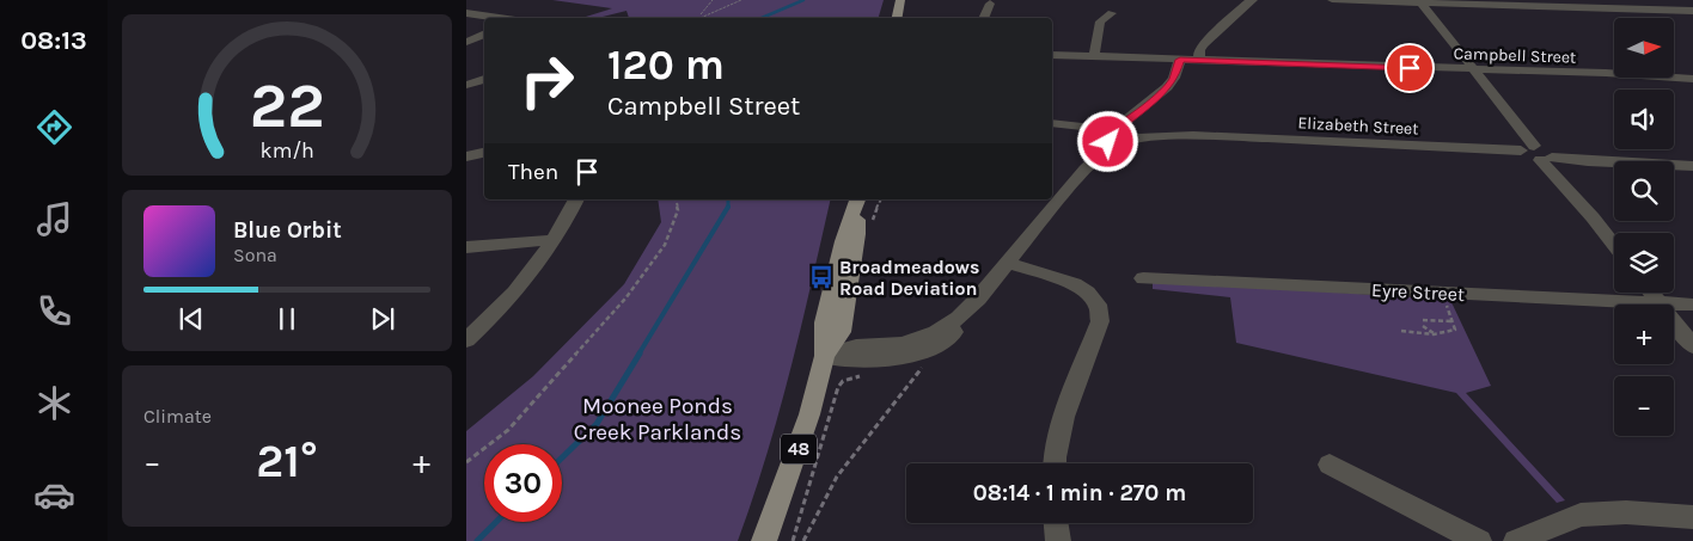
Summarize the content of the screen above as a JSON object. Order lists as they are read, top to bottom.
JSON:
{
  "streets": {
    "main road": ["48"],
    "street": ["Campbell Street", "Elizabeth Street", "Eyre Street"]
  },
  "parks": ["Moonee Ponds Creek Parklands"],
  "places": {
    "bus stop": ["Broadmeadows Road Deviation"]
  },
  "north": "right",
  "page": {
    "tabs": "08:13",
    "map_buttons": ["+", "−"],
    "turn": ["120 m", "Campbell Street"],
    "then": "Then",
    "song": ["Blue Orbit", "Sona"],
    "tile": "Climate",
    "heat": ["−", "21°", "+"],
    "limit": "30",
    "trip": "08:14 · 1 min · 270 m",
    "gauge": ["22", "km/h"]
  }
}
